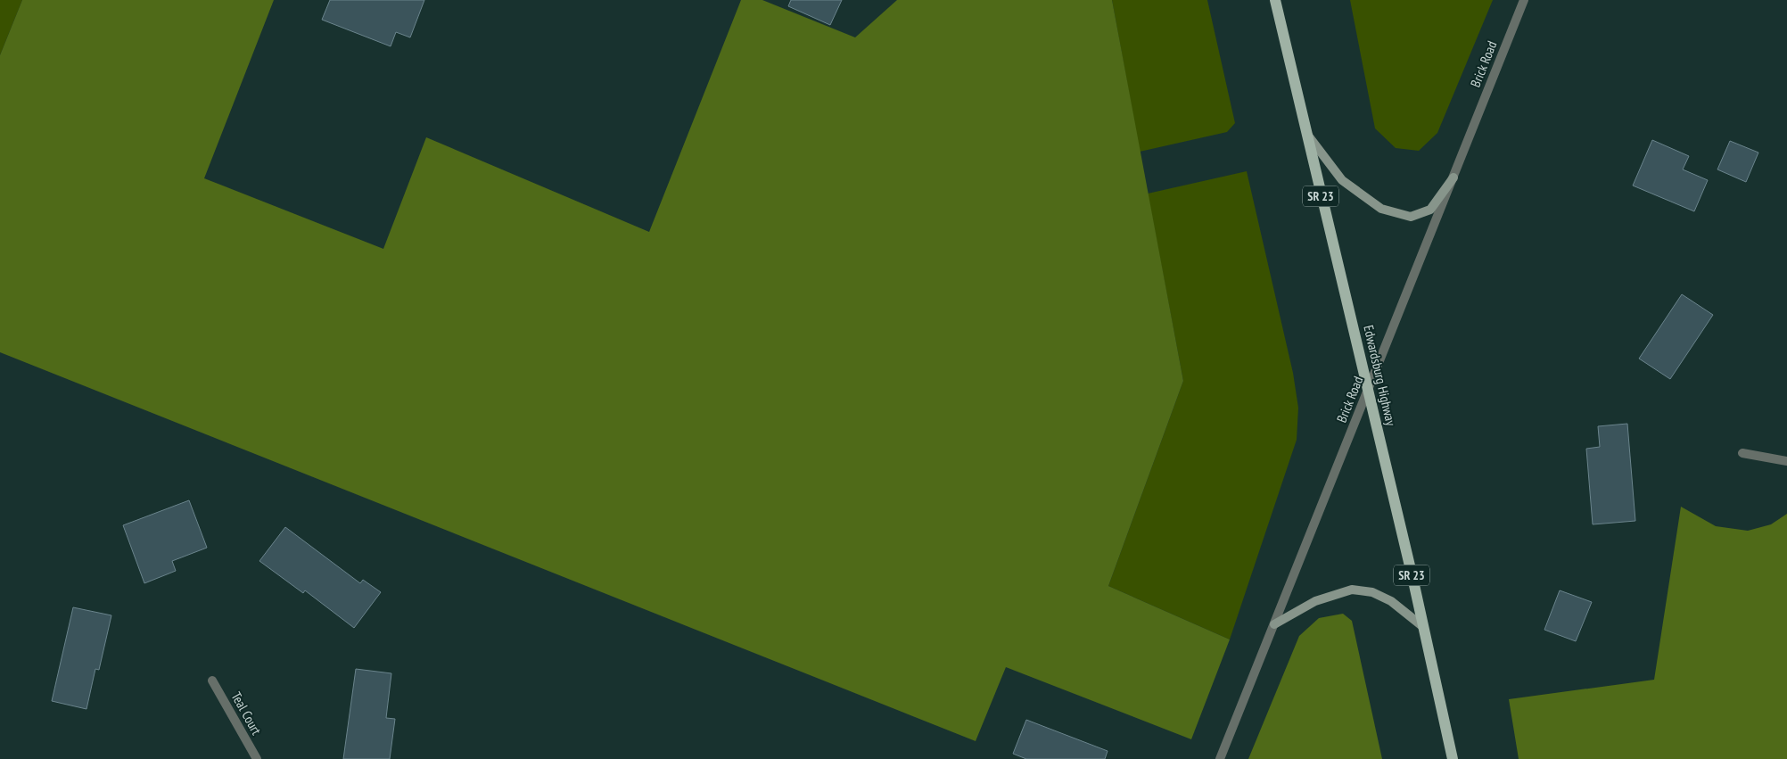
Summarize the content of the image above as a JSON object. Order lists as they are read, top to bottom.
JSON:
{
  "streets": {
    "main road": ["SR 23", "Edwardsburg Highway"],
    "street": ["Brick Road", "Teal Court"]
  },
  "crossings": [
    ["Brick Road", "Edwardsburg Highway"]
  ]
}
